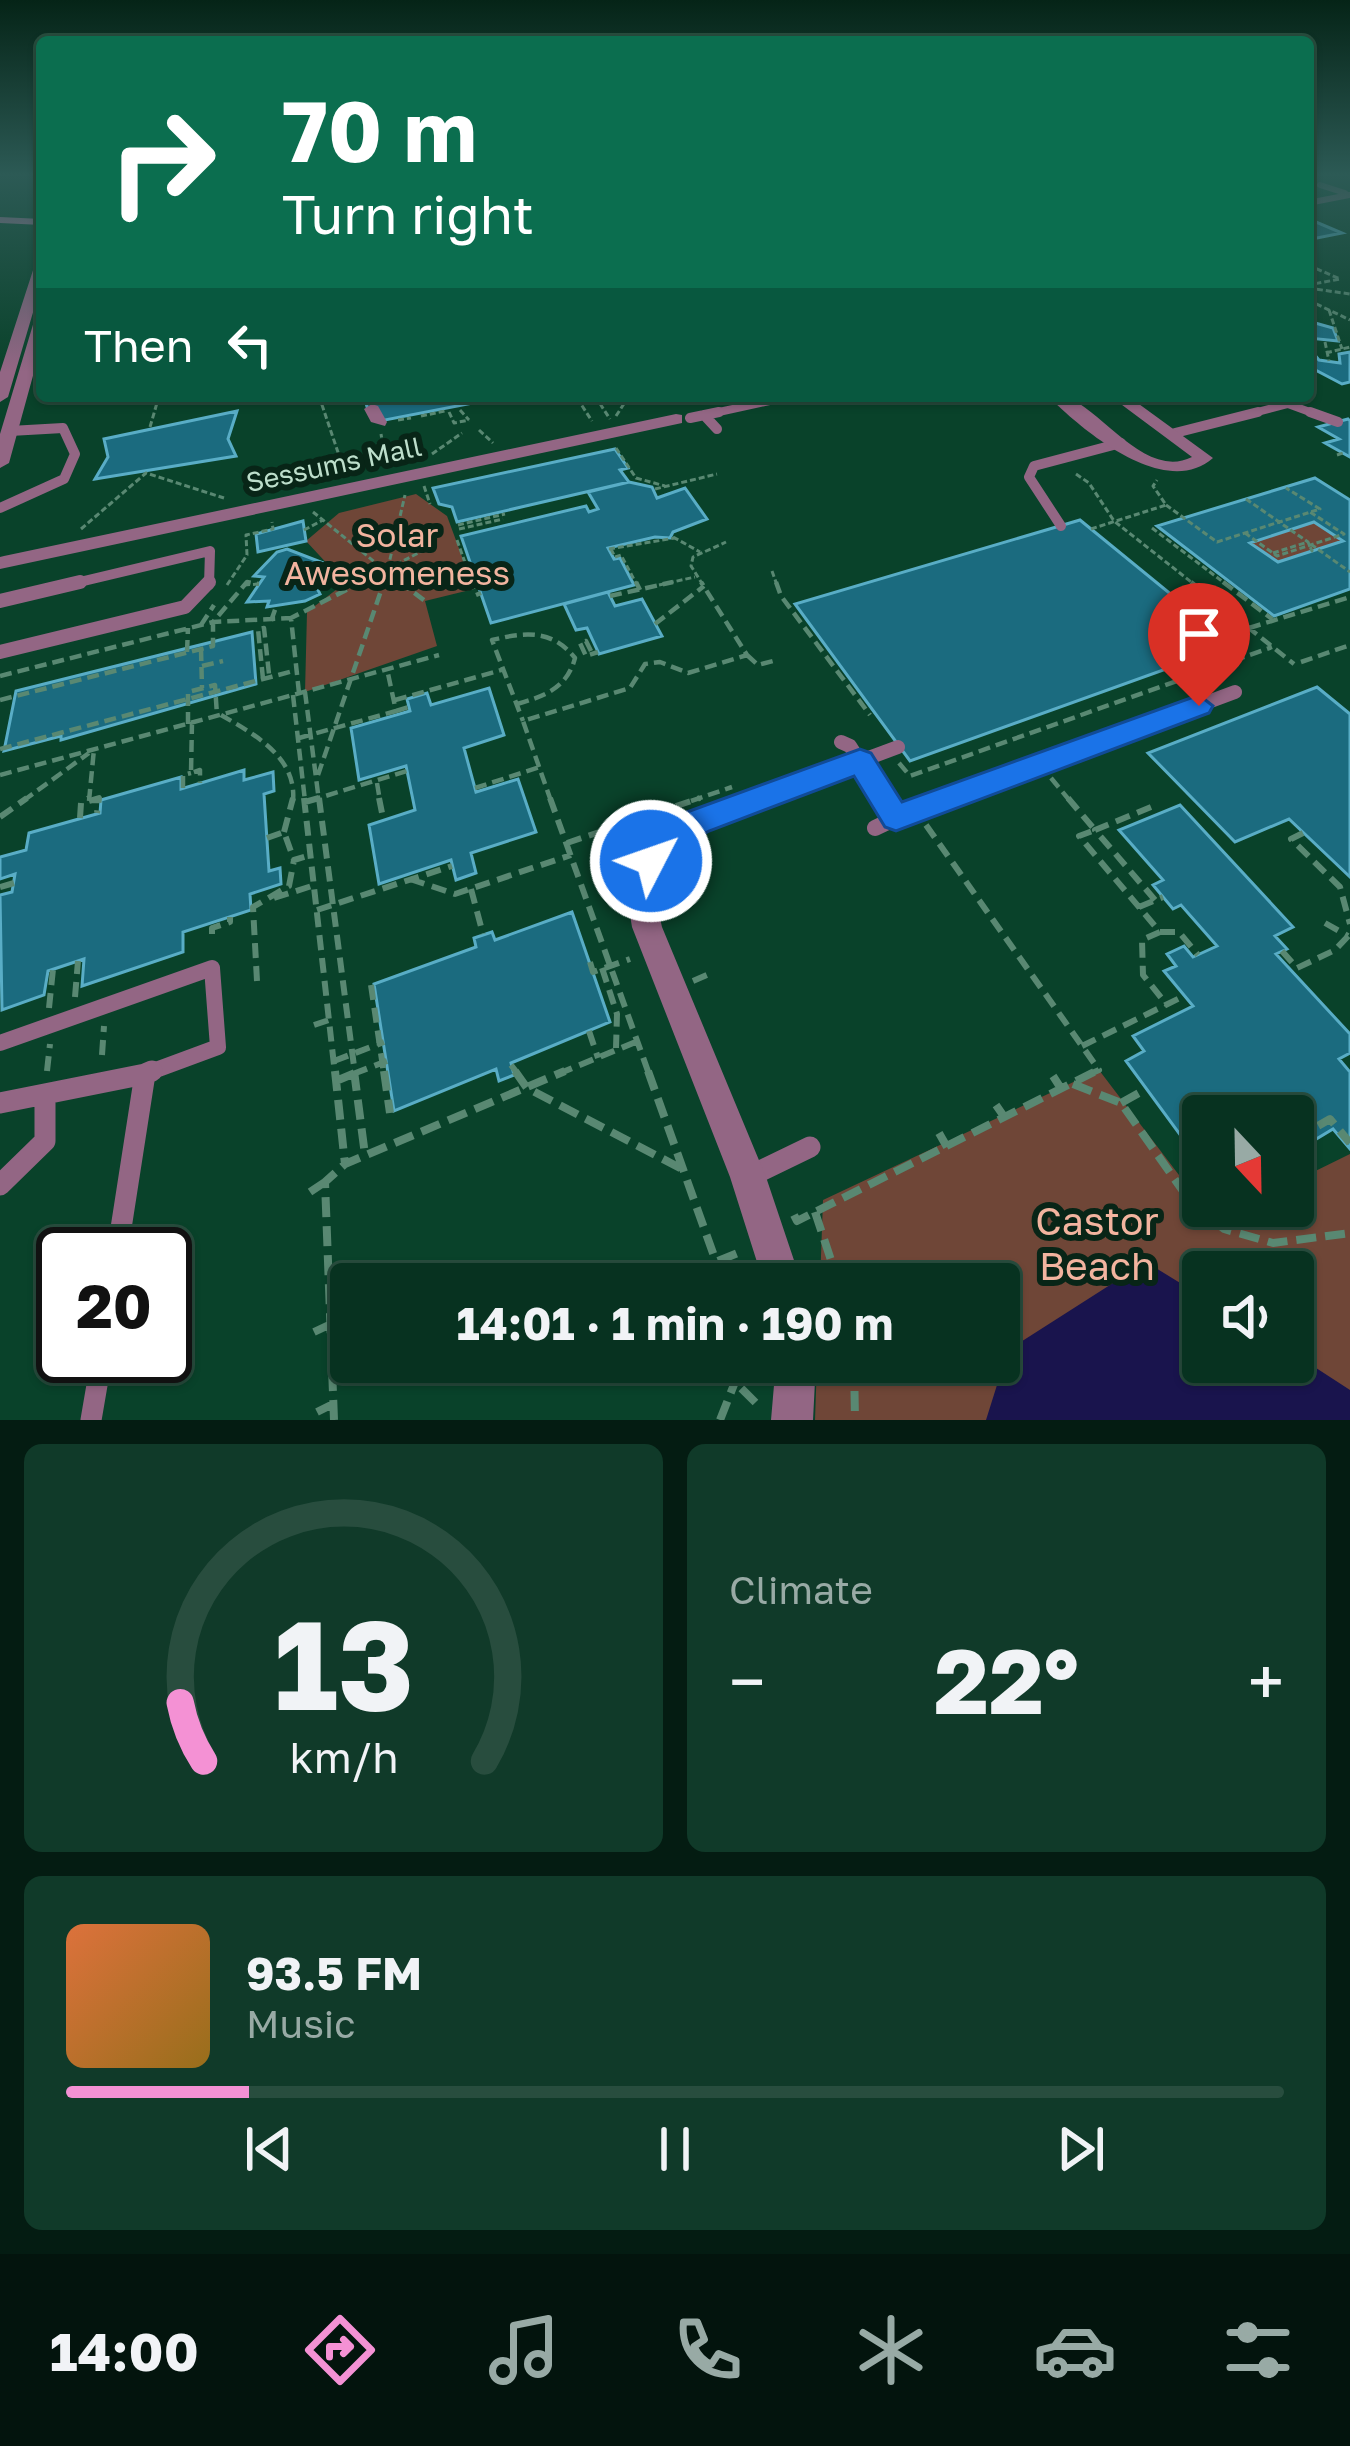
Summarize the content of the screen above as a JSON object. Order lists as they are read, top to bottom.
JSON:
{
  "streets": {
    "street": ["Sessums Mall"]
  },
  "parks": ["Solar Awesomeness", "Castor Beach"],
  "north": "bottom",
  "page": {
    "turn": ["70 m", "Turn right"],
    "then": "Then",
    "limit": "20",
    "trip": "14:01 · 1 min · 190 m",
    "tile": "Climate",
    "heat": ["−", "22°", "+"],
    "song": ["93.5 FM", "Music"],
    "tabs": "14:00",
    "gauge": ["13", "km/h"]
  }
}
